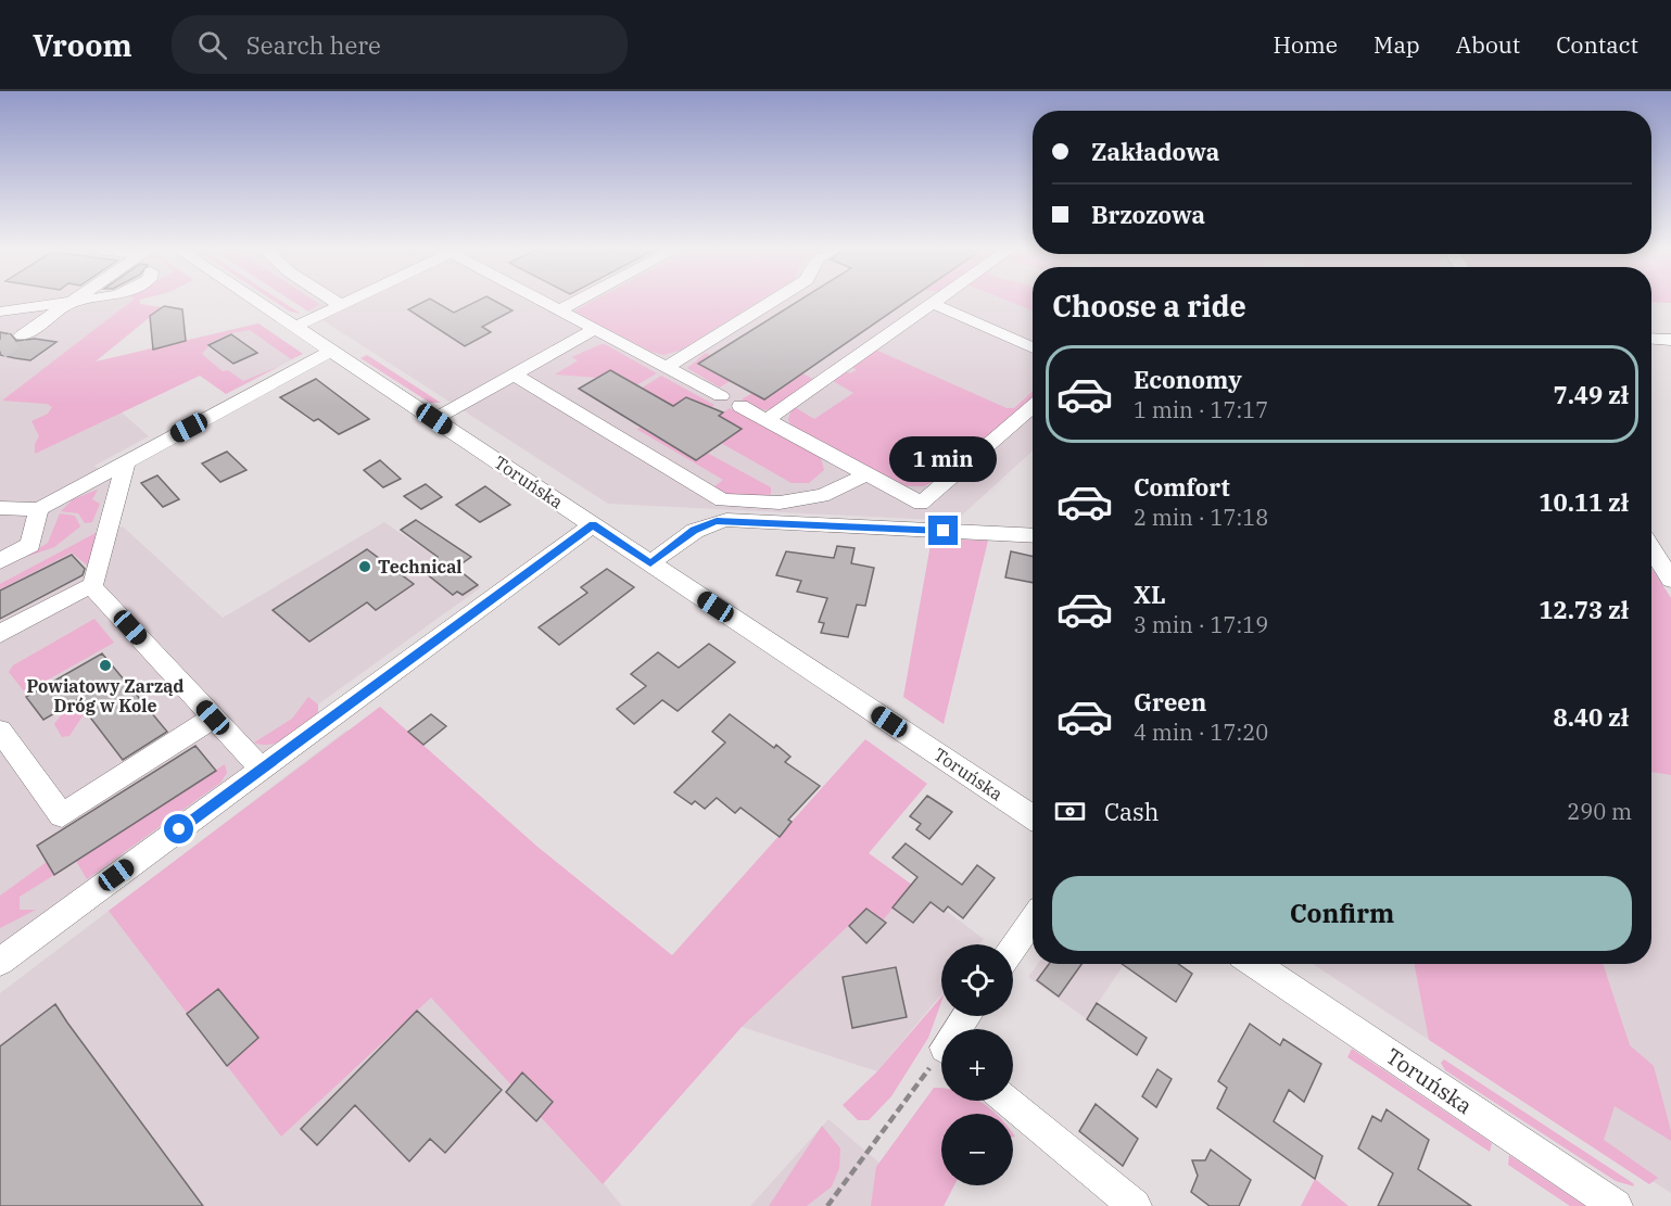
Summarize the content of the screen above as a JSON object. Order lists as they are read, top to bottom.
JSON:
{
  "streets": {
    "street": ["Toruńska"]
  },
  "places": ["Technical", "Powiatowy Zarząd Dróg w Kole"],
  "page": {
    "header": "Vroom",
    "search": "Search here",
    "nav": [
      "Home",
      "Map",
      "About",
      "Contact"
    ],
    "banner": ["Zakładowa", "Brzozowa"],
    "heading": "Choose a ride",
    "list": [
      {
        "name": "Economy",
        "note": "1 min · 17:17",
        "value": "7.49 zł"
      },
      {
        "name": "Comfort",
        "note": "2 min · 17:18",
        "value": "10.11 zł"
      },
      {
        "name": "XL",
        "note": "3 min · 17:19",
        "value": "12.73 zł"
      },
      {
        "name": "Green",
        "note": "4 min · 17:20",
        "value": "8.40 zł"
      }
    ],
    "bubble": "1 min",
    "pay": ["Cash", "290 m"],
    "buttons": "Confirm",
    "map_buttons": ["+", "−"]
  }
}
